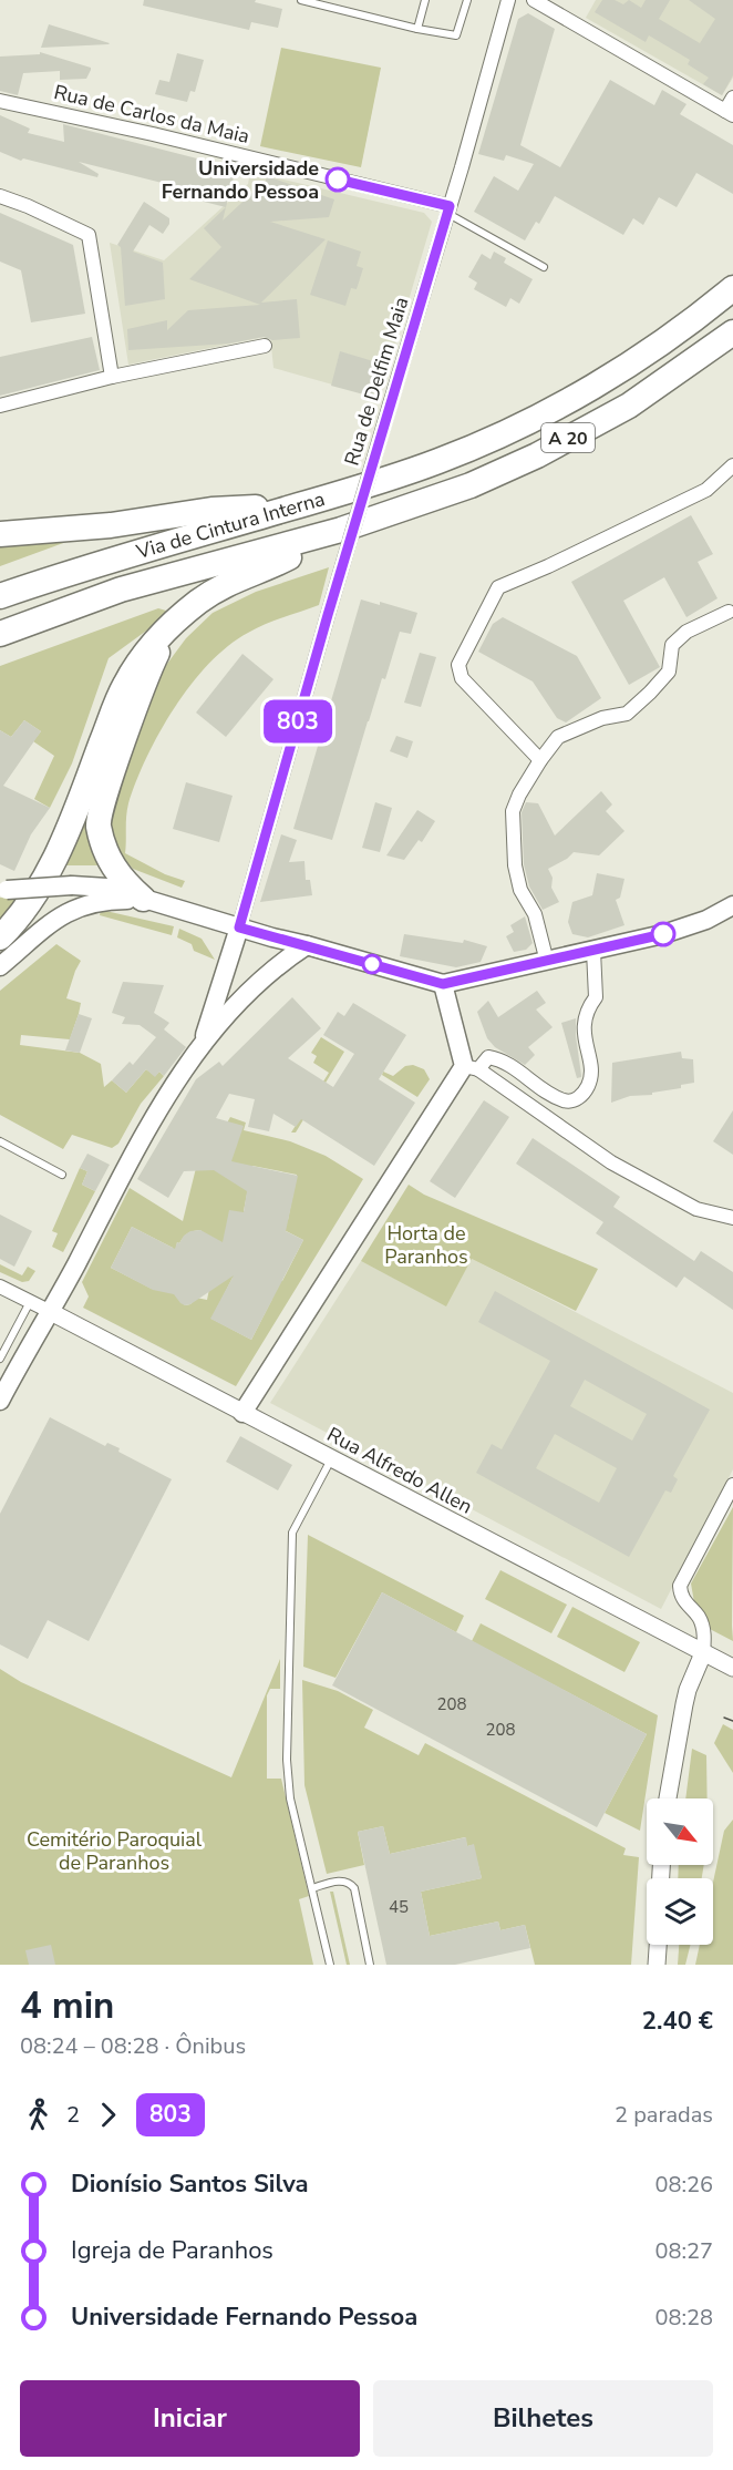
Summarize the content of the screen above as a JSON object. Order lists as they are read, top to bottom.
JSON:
{
  "streets": {
    "highway": ["A 20", "Via de Cintura Interna"],
    "street": ["Rua de Carlos da Maia", "Rua de Delfim Maia", "Rua Alfredo Allen"]
  },
  "crossings": [
    ["Rua de Carlos da Maia", "Rua de Delfim Maia"]
  ],
  "parks": ["Horta de Paranhos", "Cemitério Paroquial de Paranhos"],
  "places": ["Universidade Fernando Pessoa"],
  "lines": ["bus line 803"],
  "house_numbers": ["208", "208", "45"],
  "north": "bottom right",
  "page": {
    "on_map": "803",
    "heading": ["4 min", "08:24 – 08:28 · Ônibus", "2.40 €"],
    "legs": ["2", "803", "2 paradas"],
    "list": [
      {
        "name": "Dionísio Santos Silva",
        "value": "08:26"
      },
      {
        "name": "Igreja de Paranhos",
        "value": "08:27"
      },
      {
        "name": "Universidade Fernando Pessoa",
        "value": "08:28"
      }
    ],
    "buttons": ["Iniciar", "Bilhetes"]
  }
}
